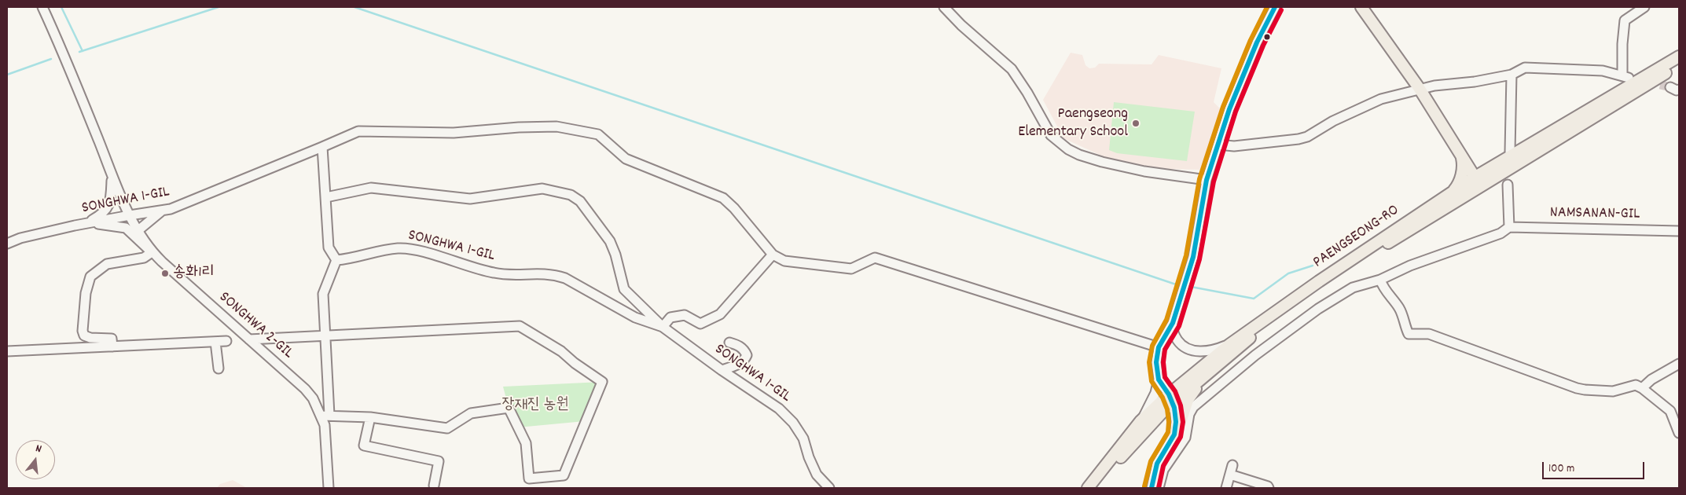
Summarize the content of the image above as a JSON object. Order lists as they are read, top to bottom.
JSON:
{
  "streets": {
    "main road": ["PAENGSEONG-RO"],
    "street": ["SONGHWA 1-GIL", "NAMSANAN-GIL", "SONGHWA 2-GIL"]
  },
  "crossings": [
    ["SONGHWA 1-GIL", "SONGHWA 2-GIL"]
  ],
  "parks": ["장재진 농원"],
  "places": ["Paengseong Elementary School", "송화1리"],
  "scale_bar": "100 m",
  "north": "top"
}
